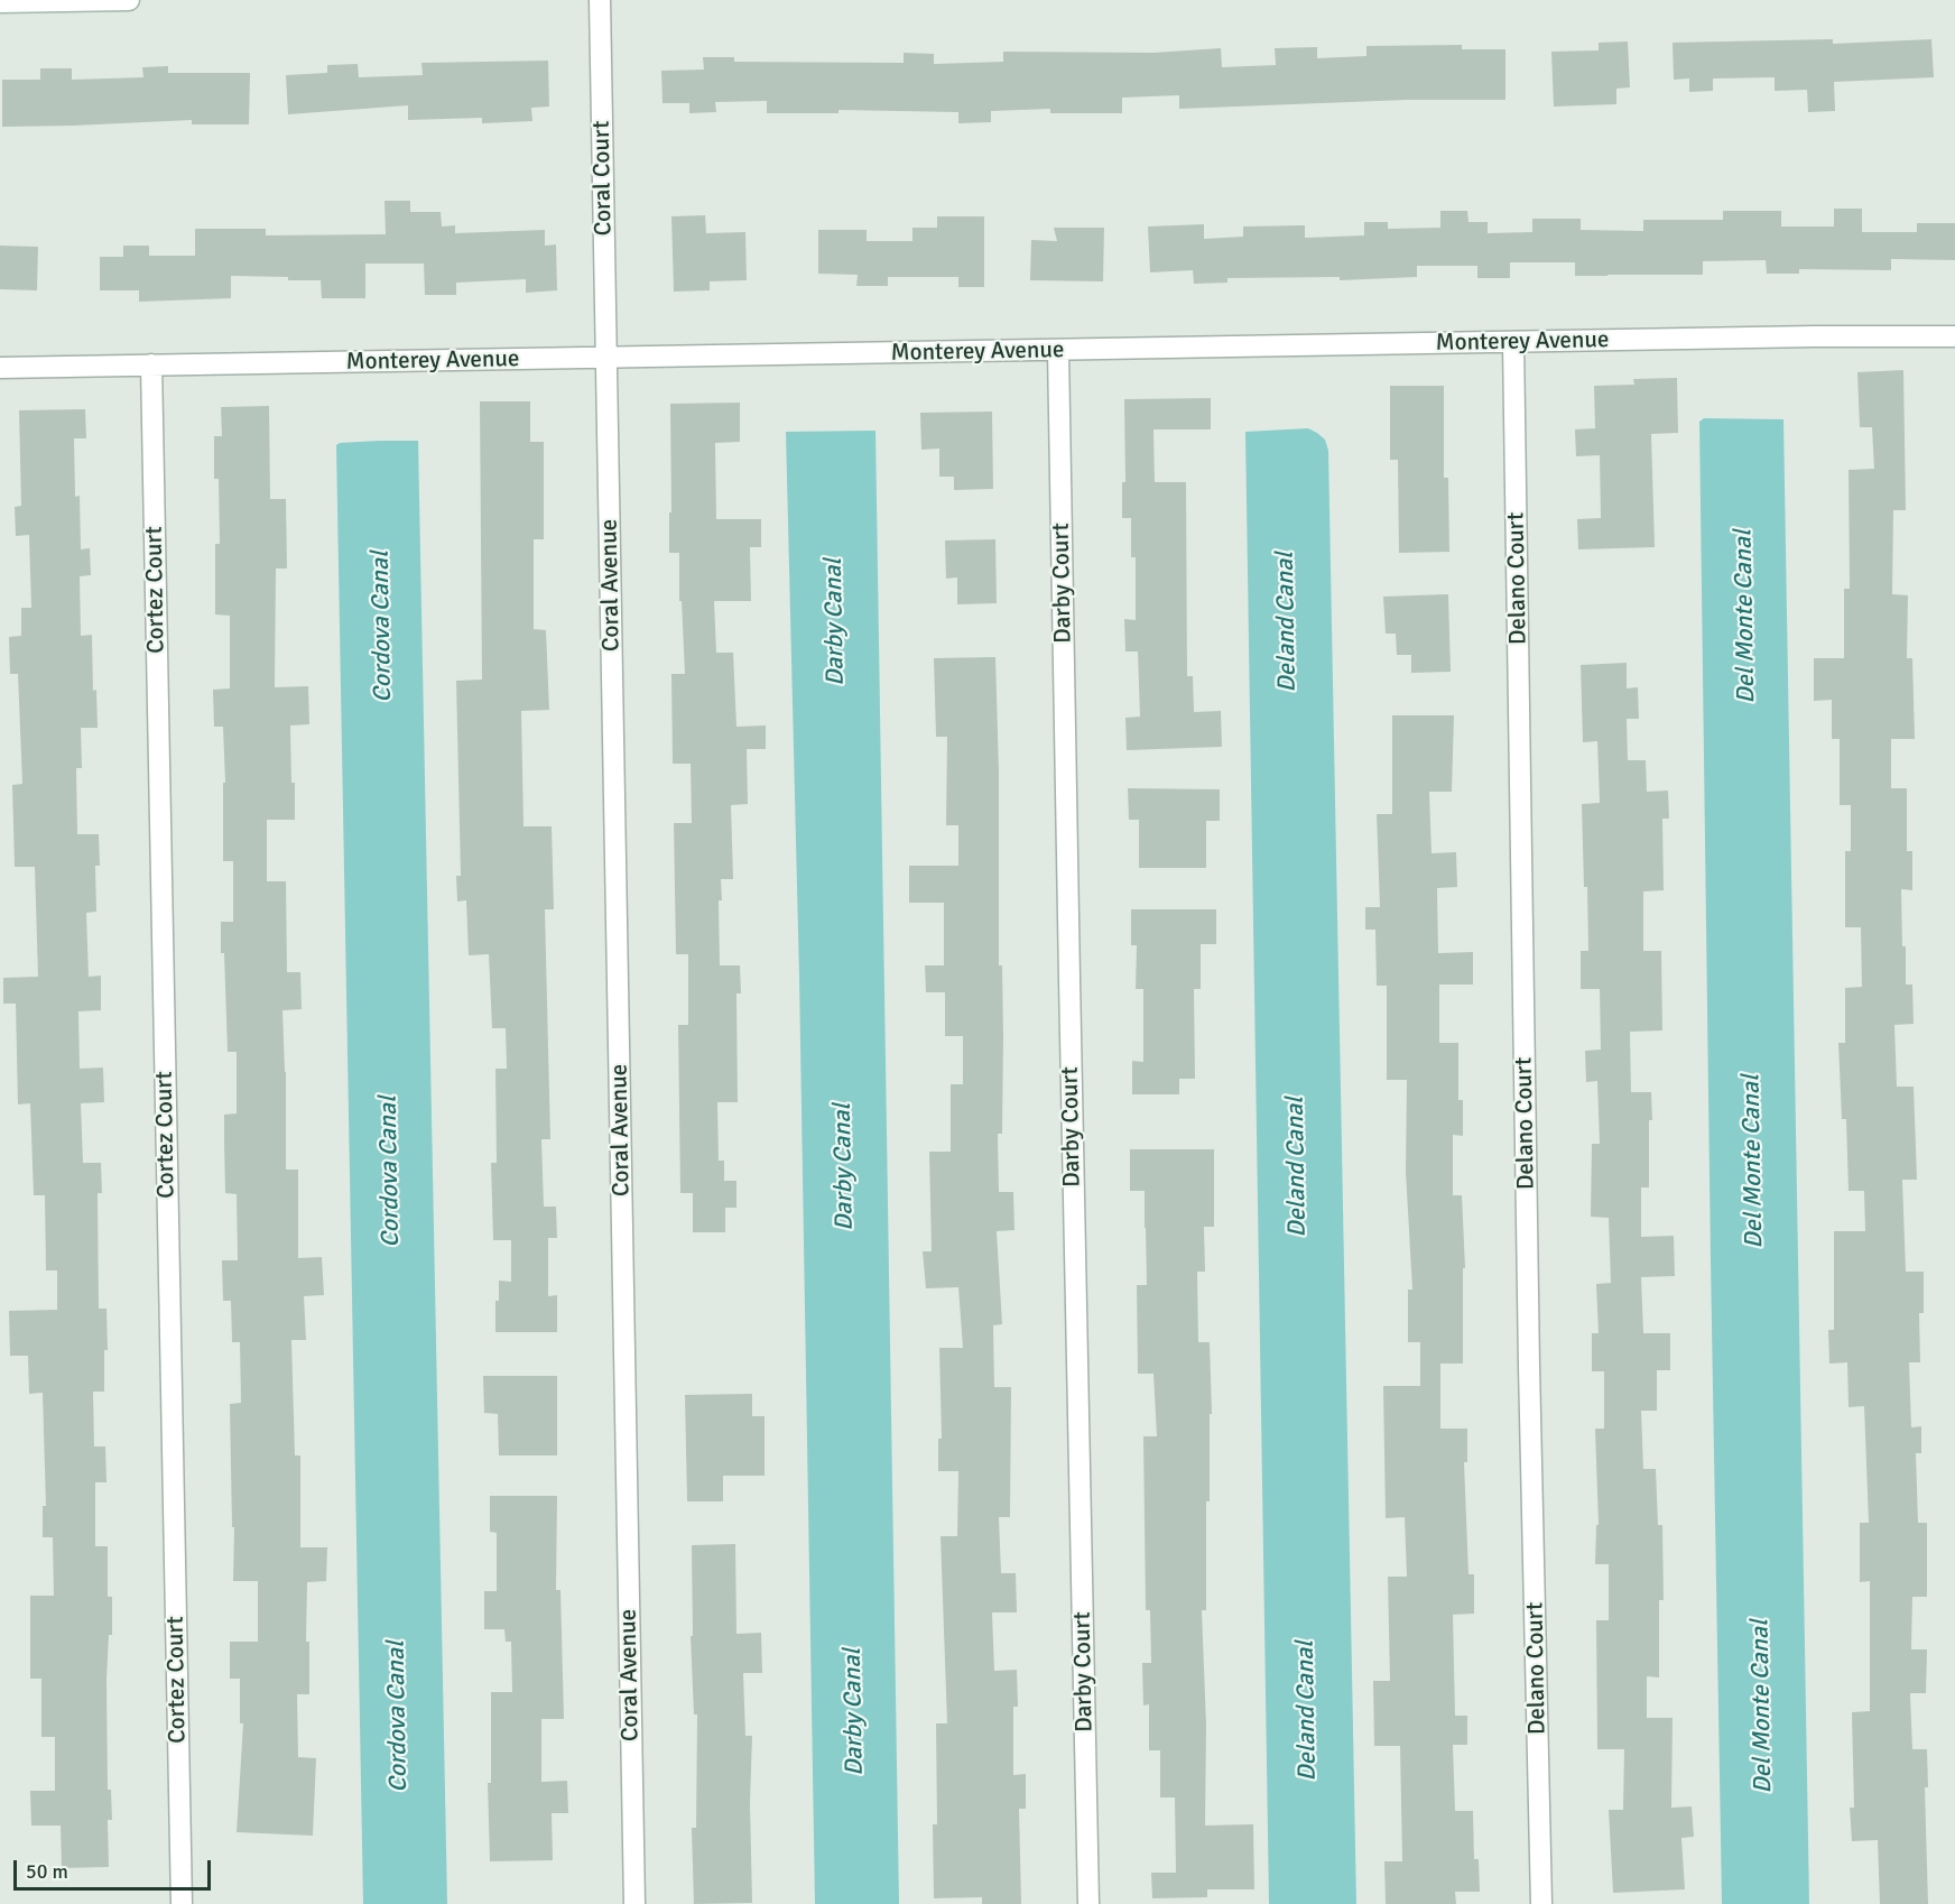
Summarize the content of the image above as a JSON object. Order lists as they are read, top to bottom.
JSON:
{
  "streets": {
    "street": [
      "Coral Court",
      "Monterey Avenue",
      "Delano Court",
      "Darby Court",
      "Coral Avenue",
      "Cortez Court"
    ]
  },
  "crossings": [
    ["Coral Court", "Monterey Avenue"],
    ["Coral Court", "Coral Avenue"],
    ["Monterey Avenue", "Delano Court"],
    ["Monterey Avenue", "Darby Court"],
    ["Monterey Avenue", "Coral Avenue"],
    ["Monterey Avenue", "Cortez Court"]
  ],
  "water": [
    "Del Monte Canal",
    "Darby Canal",
    "Deland Canal",
    "Cordova Canal"
  ],
  "scale_bar": "50 m"
}
